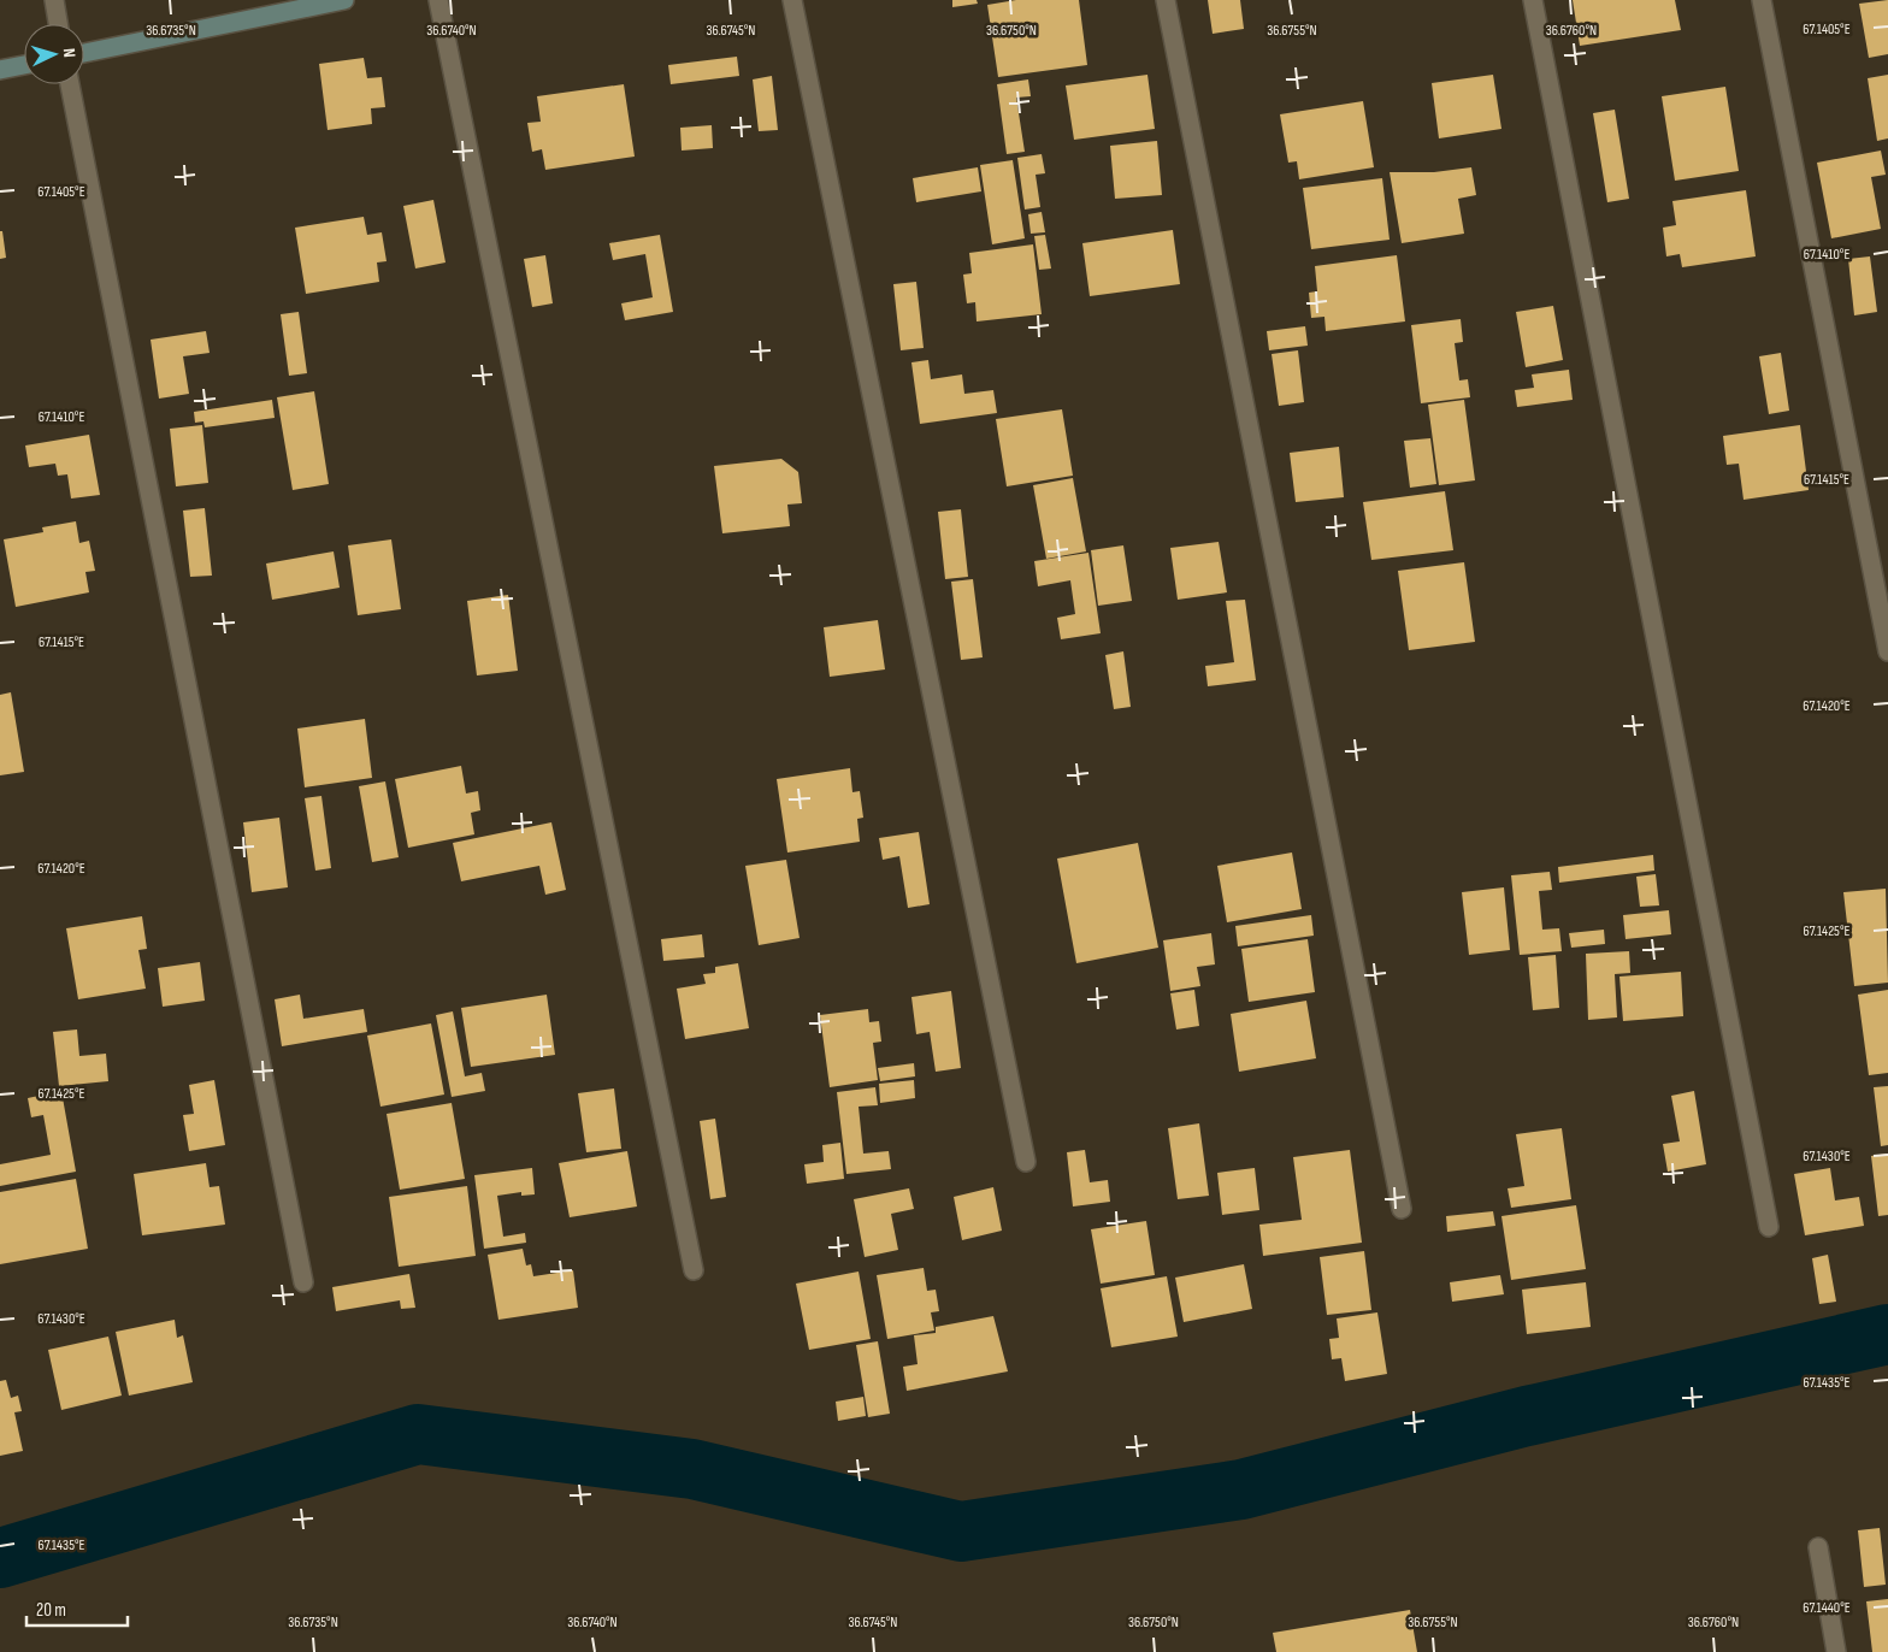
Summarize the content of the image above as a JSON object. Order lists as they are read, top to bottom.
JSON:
{
  "scale_bar": "20 m",
  "north": "right",
  "coordinates": [
    "67.1405°E",
    "36.6735°N",
    "36.6740°N",
    "36.6745°N",
    "36.6750°N",
    "36.6755°N",
    "36.6760°N",
    "67.1410°E",
    "67.1415°E",
    "67.1420°E",
    "67.1425°E",
    "67.1430°E",
    "67.1435°E",
    "67.1440°E"
  ]
}
